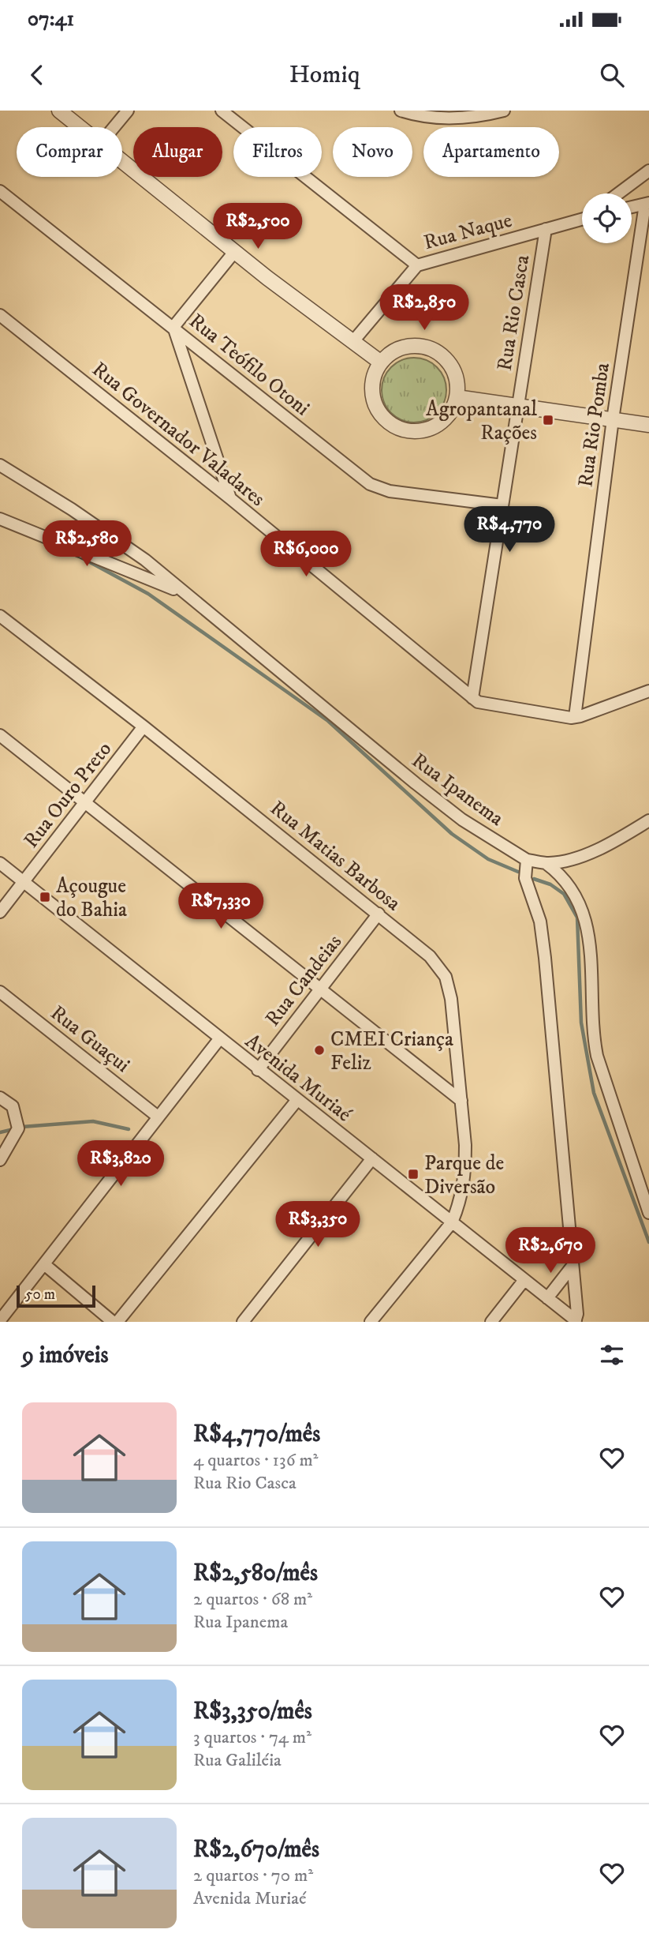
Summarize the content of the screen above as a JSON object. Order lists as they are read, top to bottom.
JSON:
{
  "streets": {
    "street": [
      "Rua Naque",
      "Rua Rio Casca",
      "Rua Teófilo Otoni",
      "Rua Rio Pomba",
      "Rua Governador Valadares",
      "Rua Ipanema",
      "Rua Ouro Preto",
      "Rua Matias Barbosa",
      "Rua Candeias",
      "Rua Guaçui",
      "Avenida Muriaé"
    ]
  },
  "crossings": [
    ["Rua Naque", "Rua Rio Casca"],
    ["Rua Rio Casca", "Rua Teófilo Otoni"],
    ["Rua Rio Casca", "Rua Governador Valadares"],
    ["Rua Rio Pomba", "Rua Governador Valadares"],
    ["Rua Ouro Preto", "Rua Matias Barbosa"],
    ["Rua Ouro Preto", "Avenida Muriaé"],
    ["Rua Matias Barbosa", "Rua Candeias"],
    ["Rua Matias Barbosa", "Avenida Muriaé"],
    ["Rua Candeias", "Avenida Muriaé"]
  ],
  "places": {
    "transit": ["Agropantanal Rações", "Açougue do Bahia", "Parque de Diversão"],
    "other": ["CMEI Criança Feliz"]
  },
  "scale_bar": "50 m",
  "page": {
    "status": "07:41",
    "header": "Homiq",
    "chip": [
      "Comprar",
      "Alugar",
      "Filtros",
      "Novo",
      "Apartamento"
    ],
    "price": [
      "R$2,500",
      "R$2,850",
      "R$4,770",
      "R$2,580",
      "R$6,000",
      "R$7,330",
      "R$3,820",
      "R$3,350",
      "R$2,670"
    ],
    "scale": "50 m",
    "heading": "9 imóveis",
    "list": [
      {
        "name": "R$4,770/mês",
        "note": "4 quartos · 136 m² · Rua Rio Casca"
      },
      {
        "name": "R$2,580/mês",
        "note": "2 quartos · 68 m² · Rua Ipanema"
      },
      {
        "name": "R$3,350/mês",
        "note": "3 quartos · 74 m² · Rua Galiléia"
      },
      {
        "name": "R$2,670/mês",
        "note": "2 quartos · 70 m² · Avenida Muriaé"
      }
    ]
  }
}
